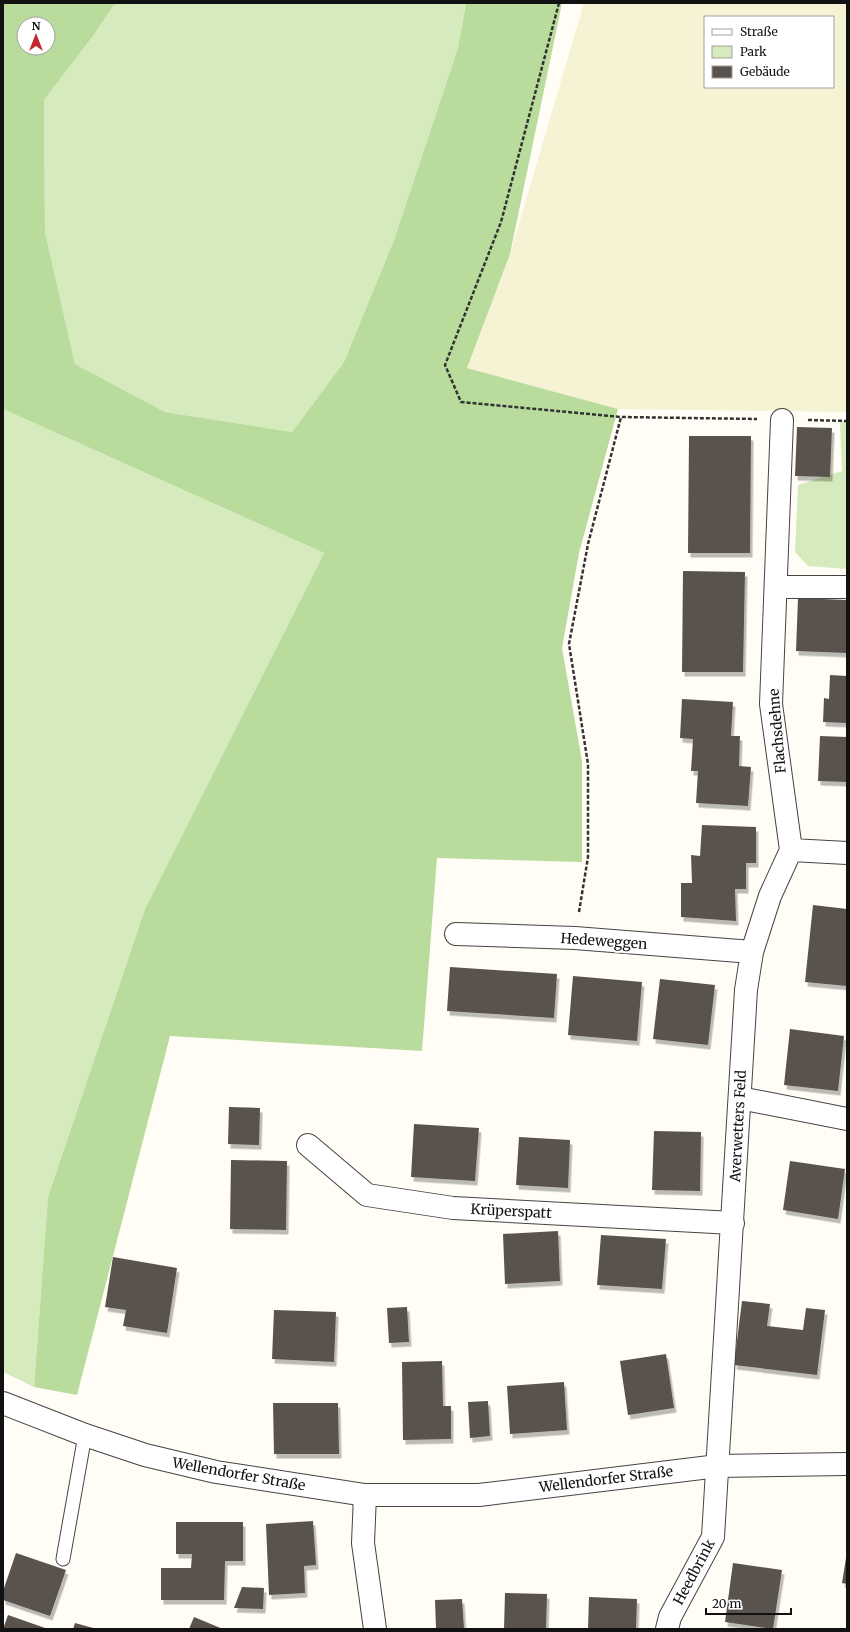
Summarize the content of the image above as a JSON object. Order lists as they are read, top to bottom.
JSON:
{
  "streets": {
    "street": [
      "Flachsdehne",
      "Hedeweggen",
      "Averwetters Feld",
      "Krüperspatt",
      "Wellendorfer Straße",
      "Heedbrink"
    ]
  },
  "crossings": [
    ["Flachsdehne", "Averwetters Feld"],
    ["Hedeweggen", "Averwetters Feld"],
    ["Averwetters Feld", "Krüperspatt"],
    ["Averwetters Feld", "Wellendorfer Straße"],
    ["Averwetters Feld", "Heedbrink"],
    ["Wellendorfer Straße", "Heedbrink"]
  ],
  "legend": ["Straße", "Park", "Gebäude"],
  "scale_bar": "20 m",
  "north": "top"
}
